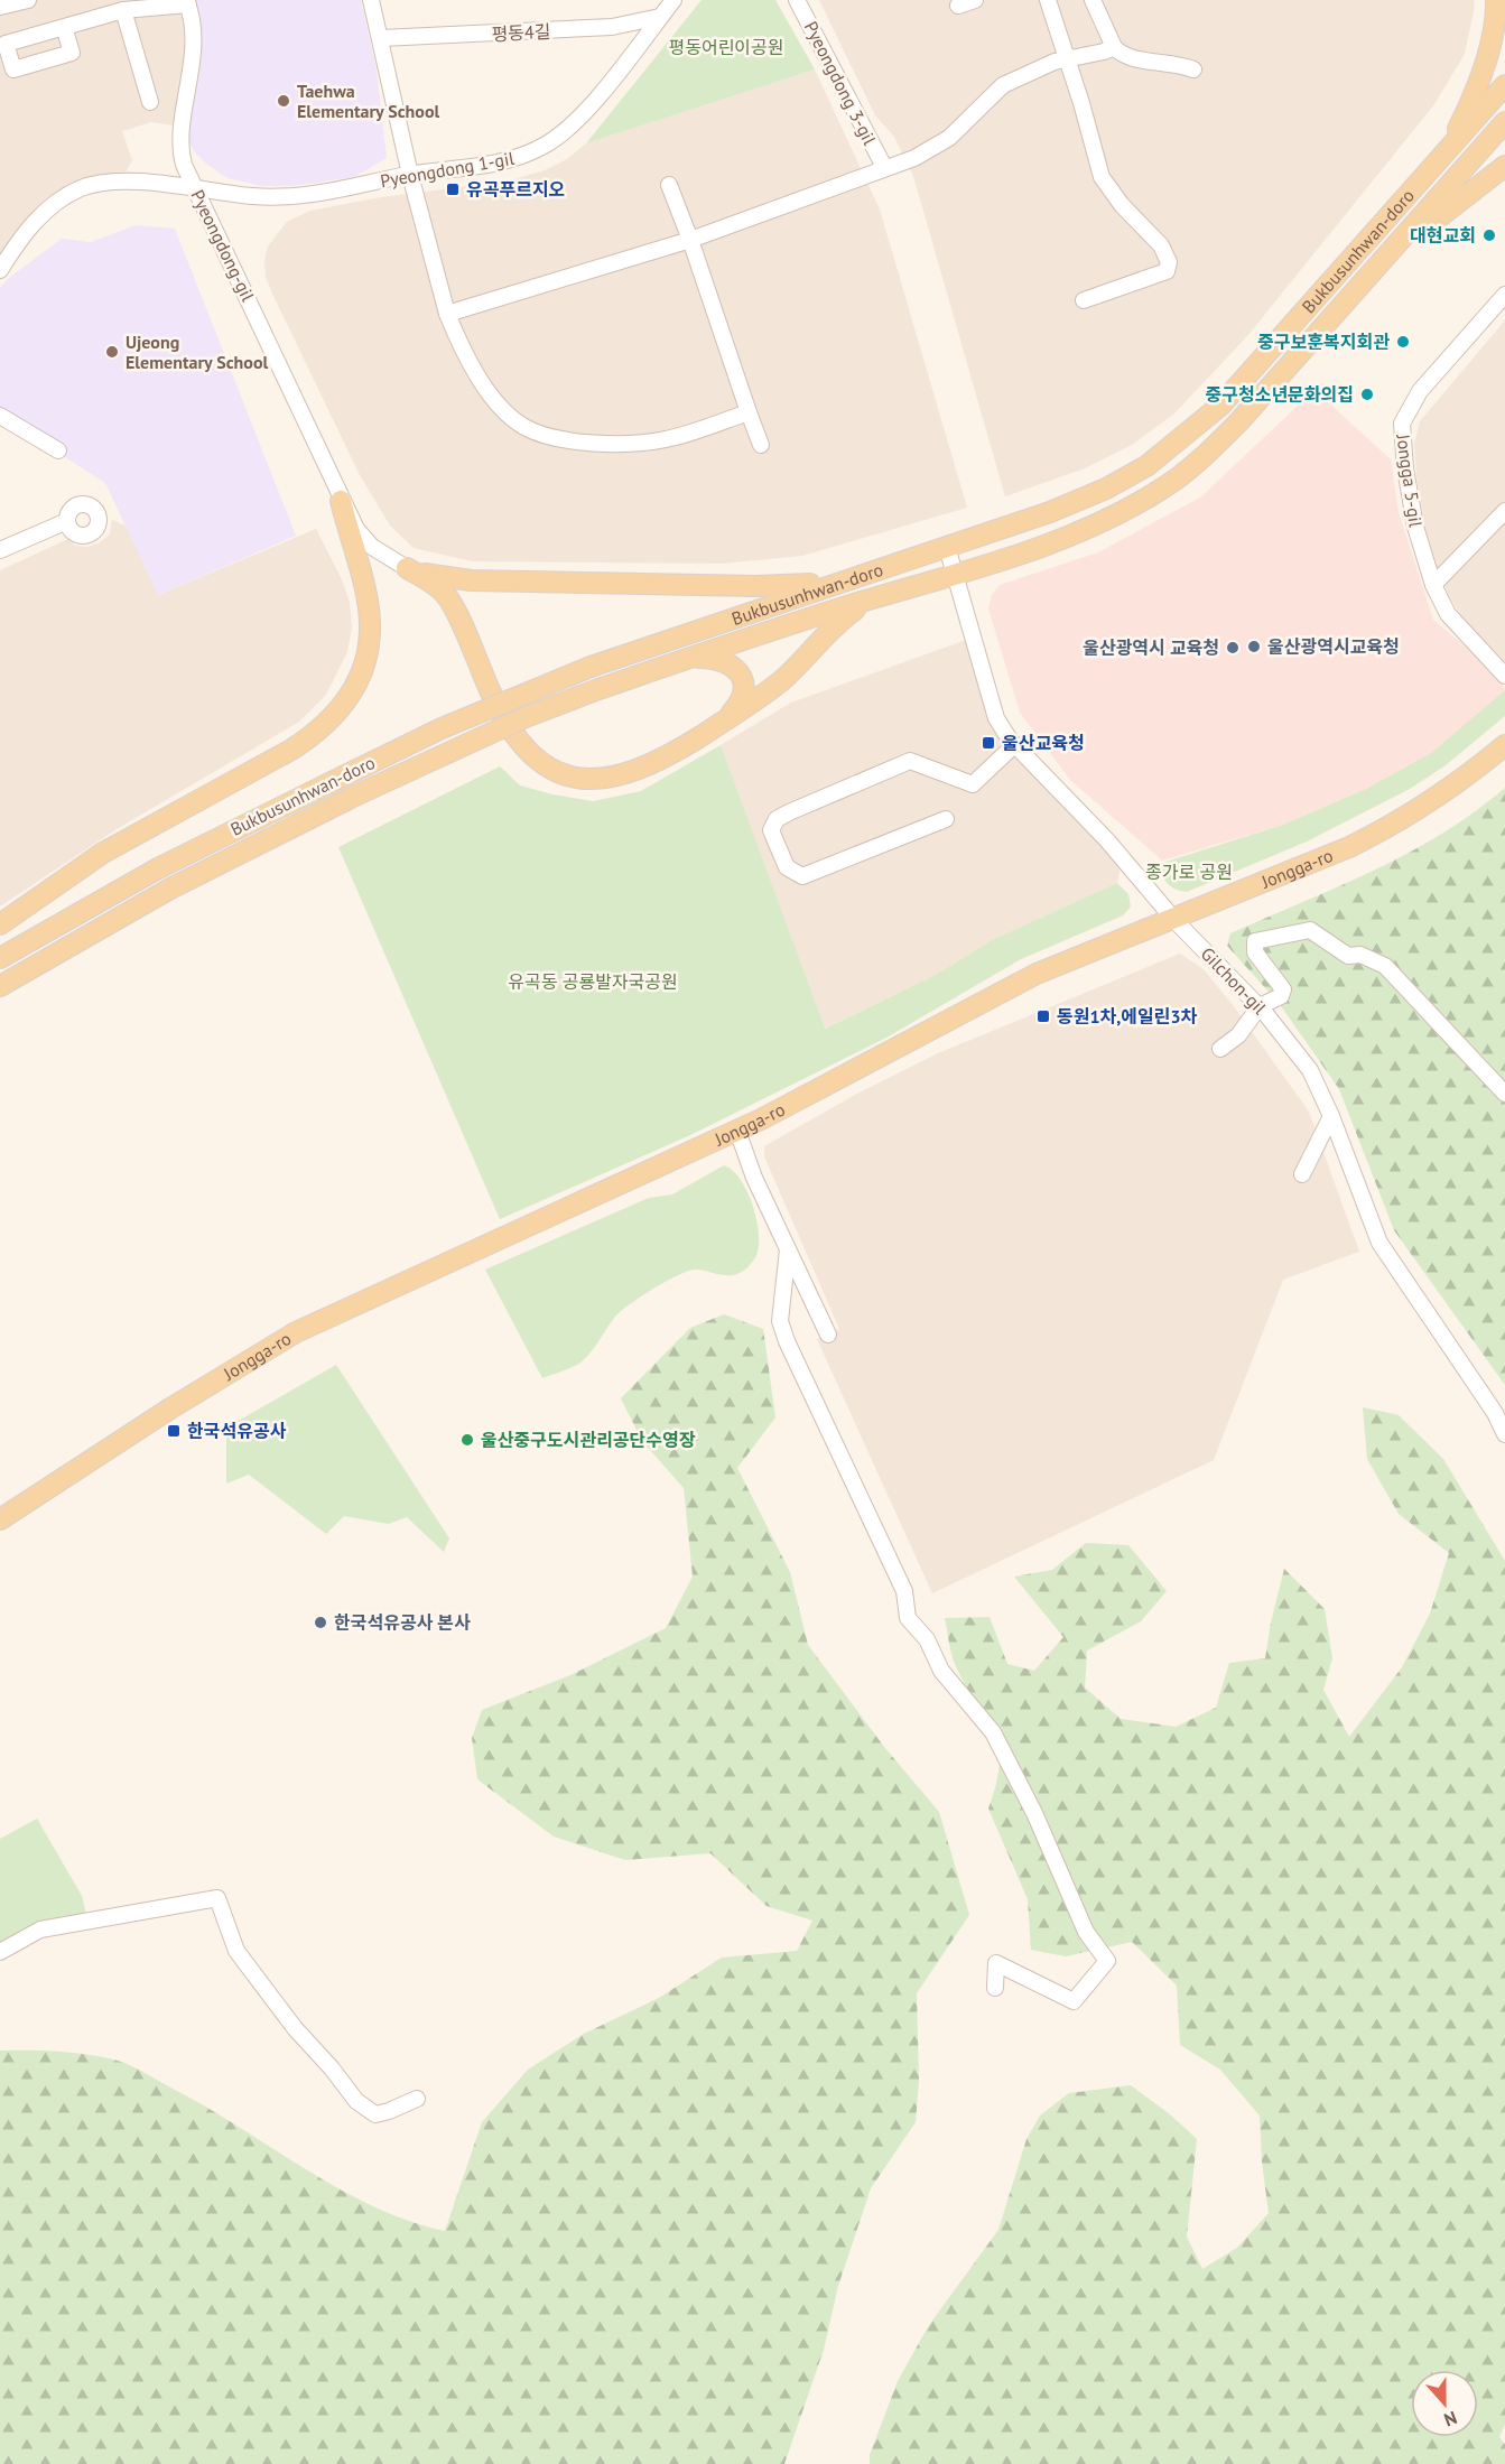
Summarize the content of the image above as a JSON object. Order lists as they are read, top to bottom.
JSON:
{
  "streets": {
    "main road": ["Bukbusunhwan-doro", "Jongga-ro"],
    "street": [
      "평동4길",
      "Pyeongdong 3-gil",
      "Pyeongdong 1-gil",
      "Pyeongdong-gil",
      "Jongga 5-gil",
      "Gilchon-gil"
    ]
  },
  "crossings": [
    ["평동4길", "Pyeongdong 1-gil"],
    ["Pyeongdong 1-gil", "Pyeongdong-gil"],
    ["Bukbusunhwan-doro", "Gilchon-gil"],
    ["Jongga-ro", "Gilchon-gil"]
  ],
  "parks": ["평동어린이공원", "종가로 공원", "유곡동 공룡발자국공원"],
  "places": {
    "other": [
      "Taehwa Elementary School",
      "대현교회",
      "중구보훈복지회관",
      "Ujeong Elementary School",
      "중구청소년문화의집",
      "울산광역시교육청",
      "울산광역시 교육청",
      "울산중구도시관리공단수영장",
      "한국석유공사 본사"
    ],
    "transit": [
      "유곡푸르지오",
      "울산교육청",
      "동원1차,에일린3차",
      "한국석유공사"
    ]
  },
  "north": "bottom"
}
